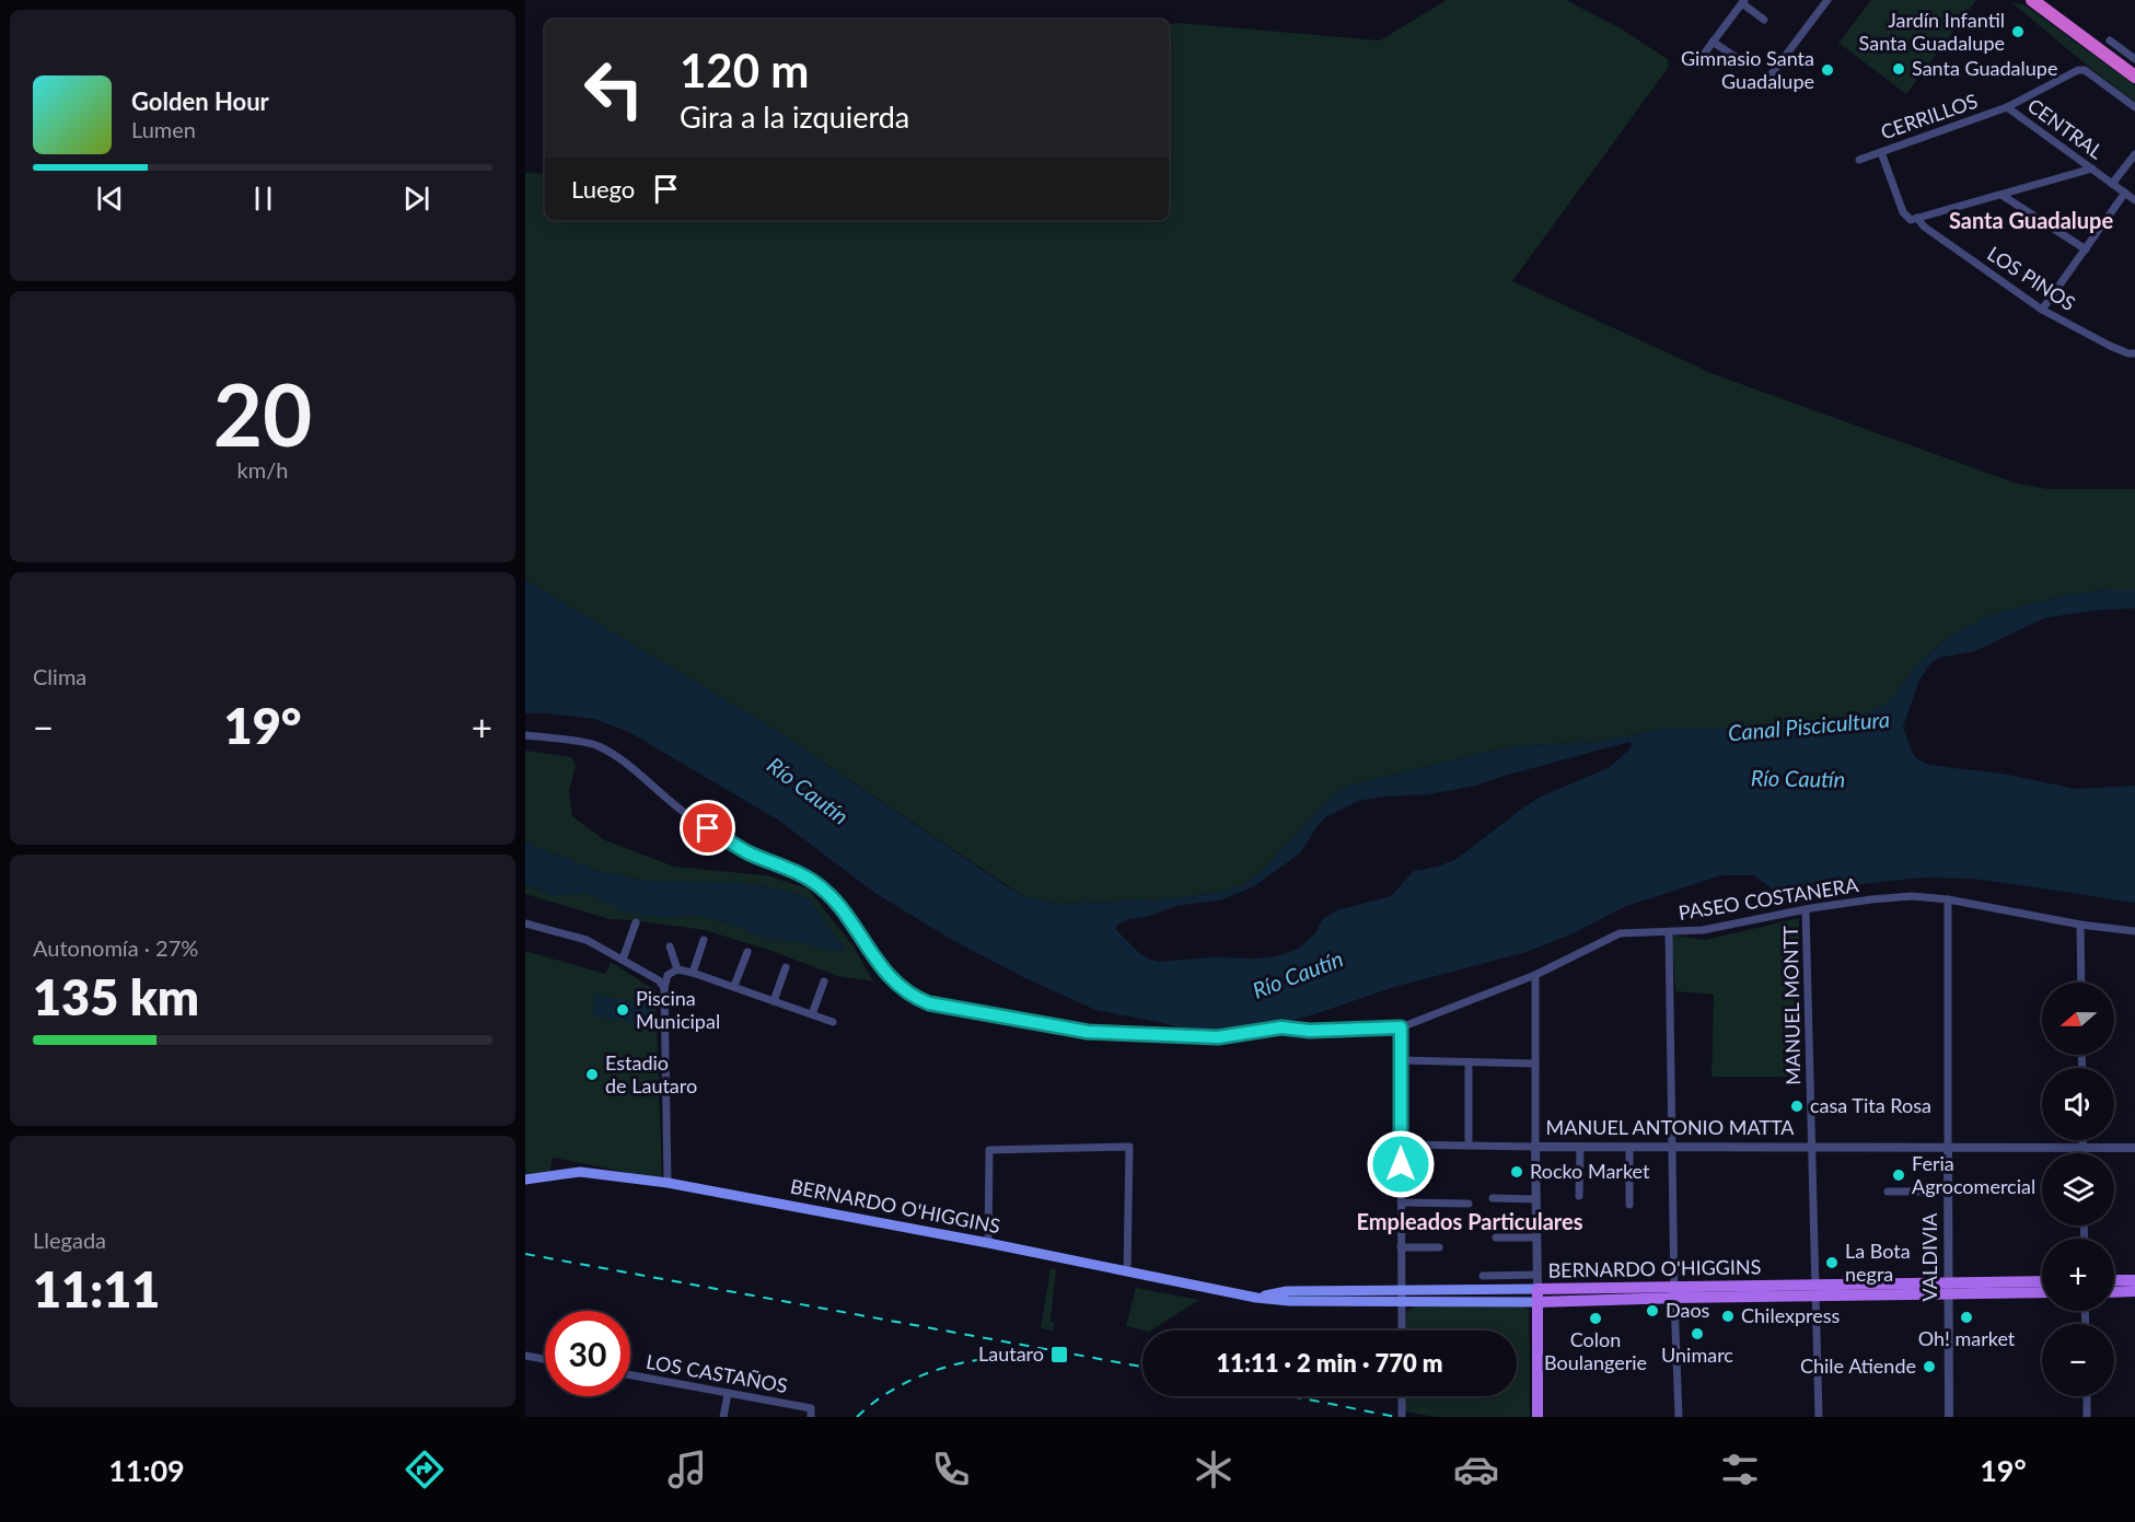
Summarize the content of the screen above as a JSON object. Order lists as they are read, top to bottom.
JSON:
{
  "streets": {
    "main road": ["BERNARDO O'HIGGINS"],
    "street": [
      "CERRILLOS",
      "CENTRAL",
      "LOS PINOS",
      "PASEO COSTANERA",
      "MANUEL MONTT",
      "MANUEL ANTONIO MATTA",
      "VALDIVIA",
      "LOS CASTAÑOS"
    ]
  },
  "crossings": [
    ["CERRILLOS", "CENTRAL"],
    ["CERRILLOS", "LOS PINOS"],
    ["PASEO COSTANERA", "MANUEL MONTT"],
    ["PASEO COSTANERA", "VALDIVIA"],
    ["MANUEL MONTT", "MANUEL ANTONIO MATTA"],
    ["MANUEL MONTT", "BERNARDO O'HIGGINS"],
    ["MANUEL ANTONIO MATTA", "VALDIVIA"],
    ["BERNARDO O'HIGGINS", "VALDIVIA"]
  ],
  "districts": ["Santa Guadalupe", "Empleados Particulares"],
  "water": ["Canal Piscicultura", "Río Cautín"],
  "places": {
    "other": [
      "Jardín Infantil Santa Guadalupe",
      "Santa Guadalupe",
      "Gimnasio Santa Guadalupe",
      "Piscina Municipal",
      "Estadio de Lautaro",
      "casa Tita Rosa",
      "Rocko Market",
      "Feria Agrocomercial",
      "La Bota negra",
      "Daos",
      "Chilexpress",
      "Oh! market",
      "Colon Boulangerie",
      "Unimarc",
      "Chile Atiende"
    ],
    "transit": ["Lautaro"]
  },
  "north": "left",
  "page": {
    "turn": ["120 m", "Gira a la izquierda"],
    "song": ["Golden Hour", "Lumen"],
    "then": "Luego",
    "tile": [
      ["20", "km/h"],
      "Clima",
      ["Autonomía · 27%", "135 km"],
      ["Llegada", "11:11"]
    ],
    "heat": ["−", "19°", "+"],
    "map_buttons": ["+", "−"],
    "limit": "30",
    "trip": "11:11 · 2 min · 770 m",
    "tabs": ["11:09", "19°"]
  }
}
